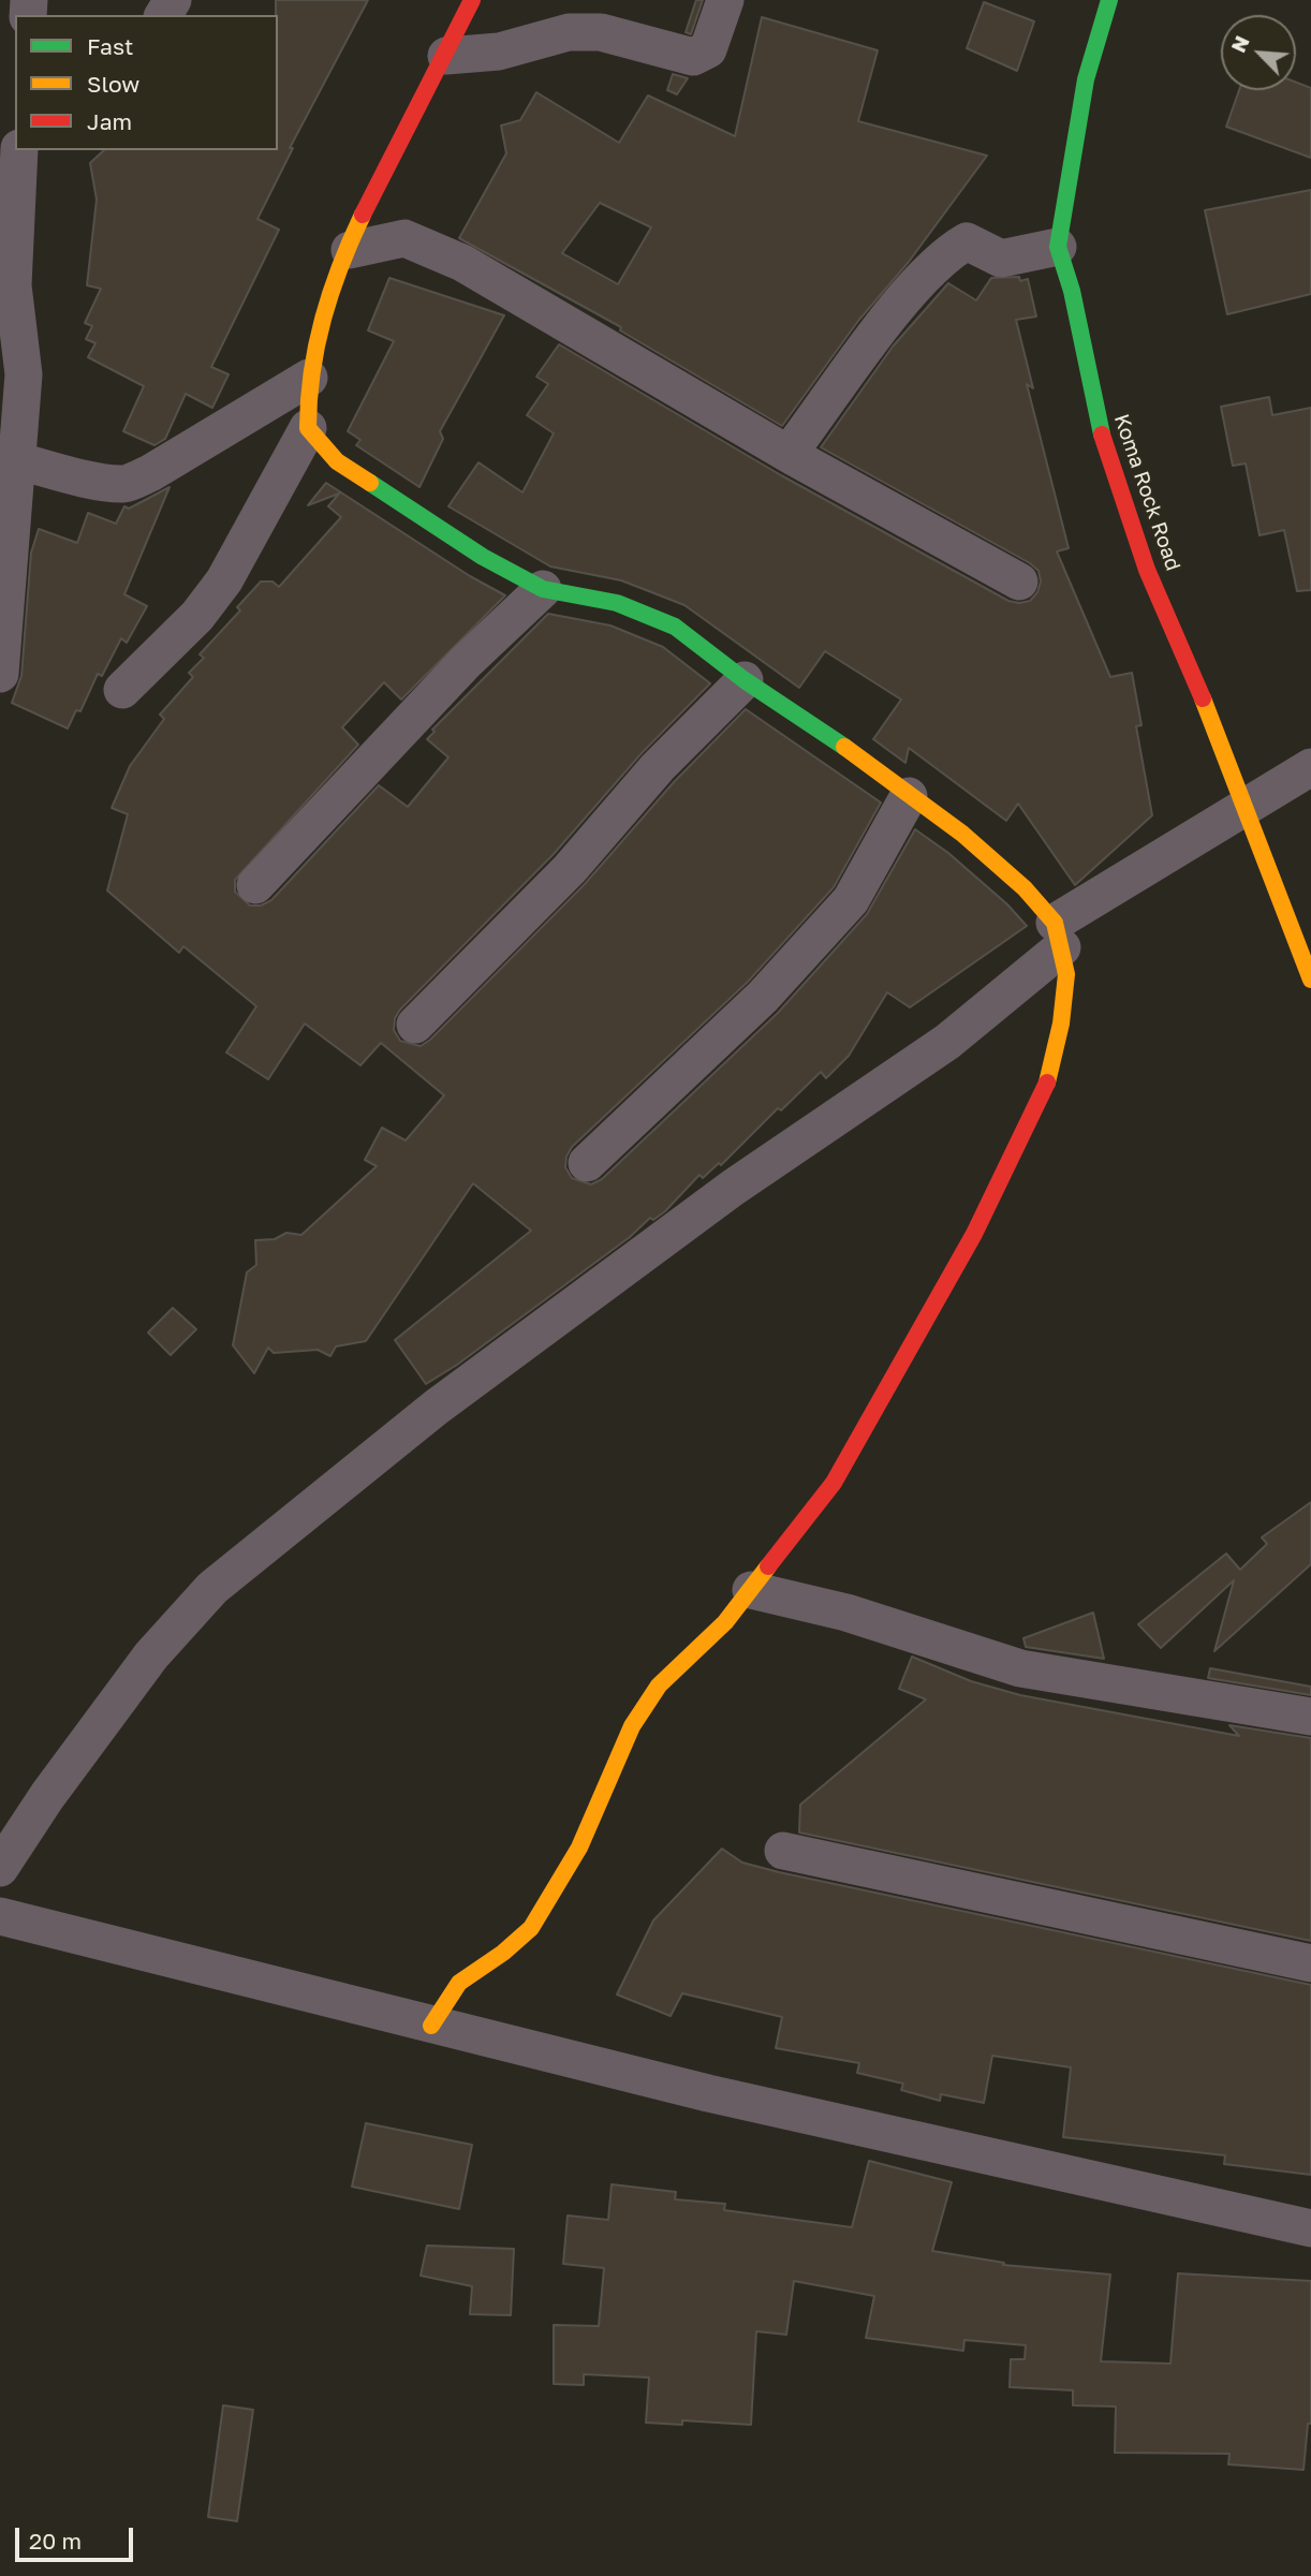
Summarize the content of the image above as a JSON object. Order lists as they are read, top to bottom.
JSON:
{
  "streets": {
    "street": ["Koma Rock Road"]
  },
  "legend": ["Fast", "Slow", "Jam"],
  "scale_bar": "20 m",
  "north": "top left"
}
